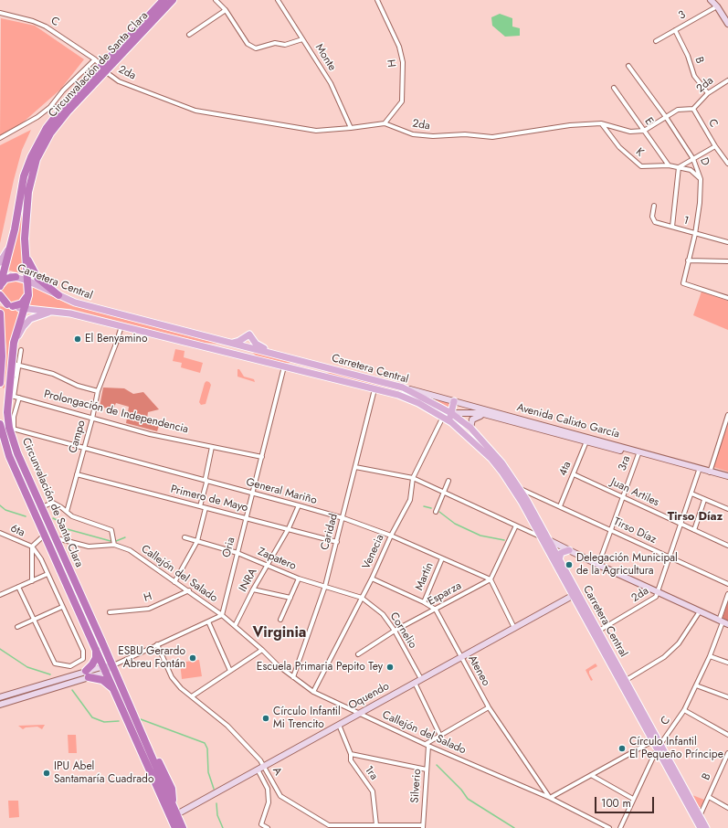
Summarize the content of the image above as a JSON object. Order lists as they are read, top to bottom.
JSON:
{
  "streets": {
    "highway": ["Circunvalación de Santa Clara"],
    "main road": ["Carretera Central", "Avenida Calixto García", "Oquendo"],
    "street": [
      "3",
      "C",
      "Monte",
      "B",
      "H",
      "2da",
      "E",
      "K",
      "D",
      "1",
      "Prolongación de Independencia",
      "Campo",
      "3ra",
      "4ta",
      "General Mariño",
      "Juan Artiles",
      "Primero de Mayo",
      "6ta",
      "Tirso Díaz",
      "Caridad",
      "Oria",
      "Venecia",
      "Zapatero",
      "Callejón del Salado",
      "Martín",
      "INRA",
      "Esparza",
      "Cornelio",
      "Ateneo",
      "A",
      "1ra",
      "Silverio"
    ]
  },
  "crossings": [
    ["3", "B"],
    ["C", "Circunvalación de Santa Clara"],
    ["C", "2da"],
    ["C", "Carretera Central"],
    ["Monte", "2da"],
    ["B", "2da"],
    ["B", "Carretera Central"],
    ["H", "2da"],
    ["H", "Callejón del Salado"],
    ["Circunvalación de Santa Clara", "2da"],
    ["Circunvalación de Santa Clara", "Carretera Central"],
    ["Circunvalación de Santa Clara", "Prolongación de Independencia"],
    ["Circunvalación de Santa Clara", "General Mariño"],
    ["Circunvalación de Santa Clara", "6ta"],
    ["Circunvalación de Santa Clara", "Callejón del Salado"],
    ["Circunvalación de Santa Clara", "Oquendo"],
    ["2da", "E"],
    ["2da", "K"],
    ["2da", "D"],
    ["2da", "Carretera Central"],
    ["2da", "Avenida Calixto García"],
    ["2da", "Juan Artiles"],
    ["2da", "Tirso Díaz"],
    ["E", "K"],
    ["K", "D"],
    ["D", "1"],
    ["Carretera Central", "Avenida Calixto García"],
    ["Carretera Central", "Campo"],
    ["Carretera Central", "Tirso Díaz"],
    ["Carretera Central", "Caridad"],
    ["Carretera Central", "Oria"],
    ["Carretera Central", "Venecia"],
    ["Carretera Central", "Oquendo"],
    ["Prolongación de Independencia", "Campo"],
    ["Prolongación de Independencia", "Oria"],
    ["Avenida Calixto García", "3ra"],
    ["Avenida Calixto García", "4ta"],
    ["Campo", "General Mariño"],
    ["Campo", "Primero de Mayo"],
    ["3ra", "Juan Artiles"],
    ["3ra", "Tirso Díaz"],
    ["4ta", "Juan Artiles"],
    ["4ta", "Tirso Díaz"],
    ["General Mariño", "Caridad"],
    ["General Mariño", "Oria"],
    ["General Mariño", "Venecia"],
    ["General Mariño", "Martín"],
    ["General Mariño", "INRA"],
    ["General Mariño", "Esparza"],
    ["Primero de Mayo", "Caridad"],
    ["Primero de Mayo", "Oria"],
    ["Primero de Mayo", "INRA"],
    ["Caridad", "Zapatero"],
    ["Caridad", "Callejón del Salado"],
    ["Oria", "Zapatero"],
    ["Oria", "Callejón del Salado"],
    ["Venecia", "Zapatero"],
    ["Venecia", "Callejón del Salado"],
    ["Venecia", "Cornelio"],
    ["Zapatero", "INRA"],
    ["Zapatero", "Cornelio"],
    ["Callejón del Salado", "INRA"],
    ["Callejón del Salado", "Ateneo"],
    ["Callejón del Salado", "Oquendo"],
    ["Callejón del Salado", "Silverio"],
    ["Esparza", "Cornelio"],
    ["Esparza", "Ateneo"],
    ["Cornelio", "Oquendo"],
    ["Ateneo", "Oquendo"],
    ["Oquendo", "A"],
    ["Oquendo", "1ra"],
    ["A", "1ra"],
    ["A", "Silverio"]
  ],
  "districts": ["Tirso Díaz", "Virginia"],
  "places": [
    "El Benyamino",
    "Delegación Municipal de la Agricultura",
    "ESBU Gerardo Abreu Fontán",
    "Escuela Primaria Pepito Tey",
    "Círculo Infantil Mi Trencito",
    "Círculo Infantil El Pequeño Príncipe",
    "IPU Abel Santamaría Cuadrado"
  ],
  "scale_bar": "100 m"
}
